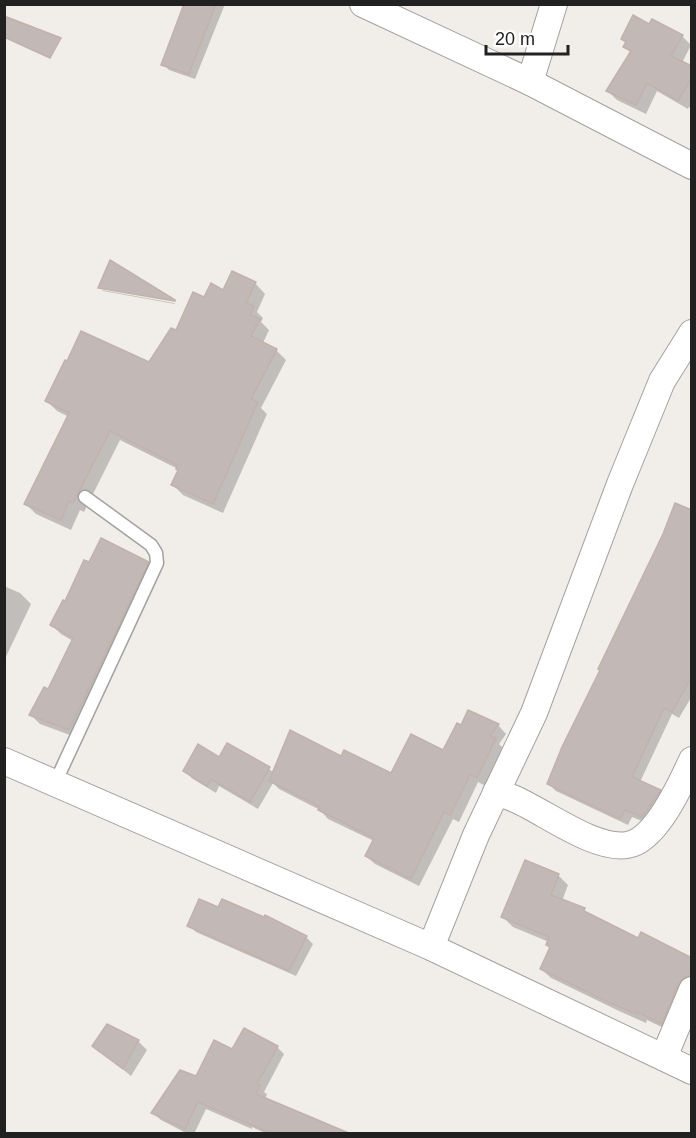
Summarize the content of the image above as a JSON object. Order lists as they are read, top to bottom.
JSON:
{
  "scale_bar": "20 m"
}
